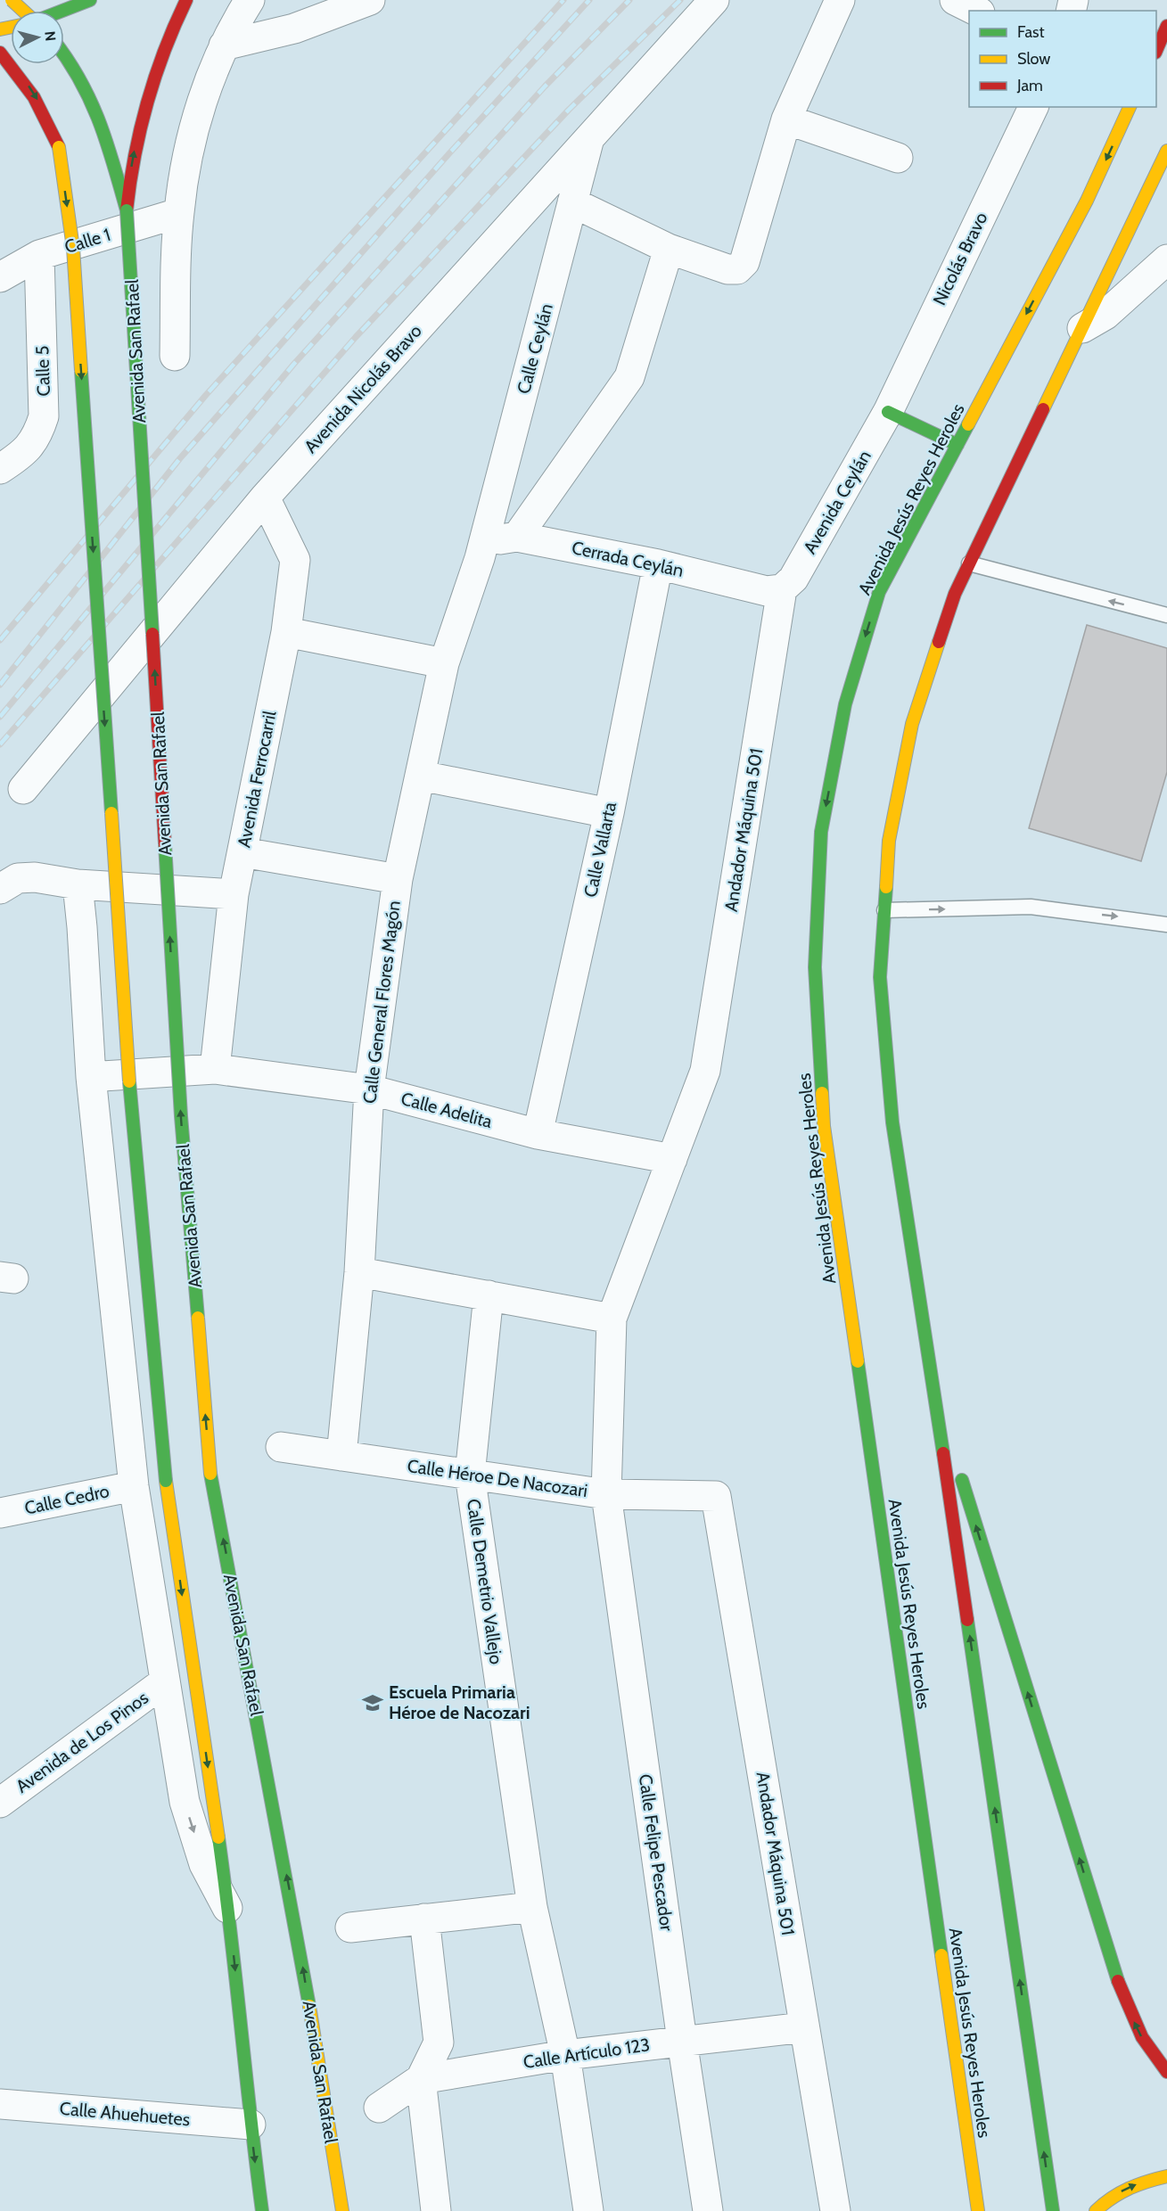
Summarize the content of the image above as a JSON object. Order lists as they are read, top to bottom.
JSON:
{
  "streets": {
    "main road": ["Avenida San Rafael", "Avenida Jesús Reyes Heroles"],
    "street": [
      "Calle 1",
      "Nicolás Bravo",
      "Calle Ceylán",
      "Calle 5",
      "Avenida Nicolás Bravo",
      "Avenida Ceylán",
      "Cerrada Ceylán",
      "Avenida Ferrocarril",
      "Andador Máquina 501",
      "Calle Vallarta",
      "Calle General Flores Magón",
      "Calle Adelita",
      "Calle Héroe De Nacozari",
      "Calle Cedro",
      "Calle Demetrio Vallejo",
      "Avenida de Los Pinos",
      "Calle Felipe Pescador",
      "Calle Artículo 123",
      "Calle Ahuehuetes"
    ]
  },
  "crossings": [
    ["Calle 1", "Calle 5"],
    ["Nicolás Bravo", "Avenida Ceylán"],
    ["Calle Ceylán", "Avenida Nicolás Bravo"],
    ["Calle Ceylán", "Calle General Flores Magón"],
    ["Avenida Nicolás Bravo", "Avenida Ferrocarril"],
    ["Avenida Ceylán", "Cerrada Ceylán"],
    ["Avenida Ceylán", "Andador Máquina 501"],
    ["Cerrada Ceylán", "Andador Máquina 501"],
    ["Cerrada Ceylán", "Calle Vallarta"],
    ["Avenida Ferrocarril", "Calle Adelita"],
    ["Andador Máquina 501", "Calle Adelita"],
    ["Andador Máquina 501", "Calle Héroe De Nacozari"],
    ["Andador Máquina 501", "Calle Felipe Pescador"],
    ["Andador Máquina 501", "Calle Artículo 123"],
    ["Calle Vallarta", "Calle Adelita"],
    ["Calle General Flores Magón", "Calle Adelita"],
    ["Calle General Flores Magón", "Calle Héroe De Nacozari"],
    ["Calle Héroe De Nacozari", "Calle Demetrio Vallejo"],
    ["Calle Héroe De Nacozari", "Calle Felipe Pescador"],
    ["Calle Demetrio Vallejo", "Calle Artículo 123"],
    ["Calle Felipe Pescador", "Calle Artículo 123"]
  ],
  "places": {
    "school or university": ["Escuela Primaria Héroe de Nacozari"]
  },
  "legend": ["Fast", "Slow", "Jam"],
  "north": "right"
}
